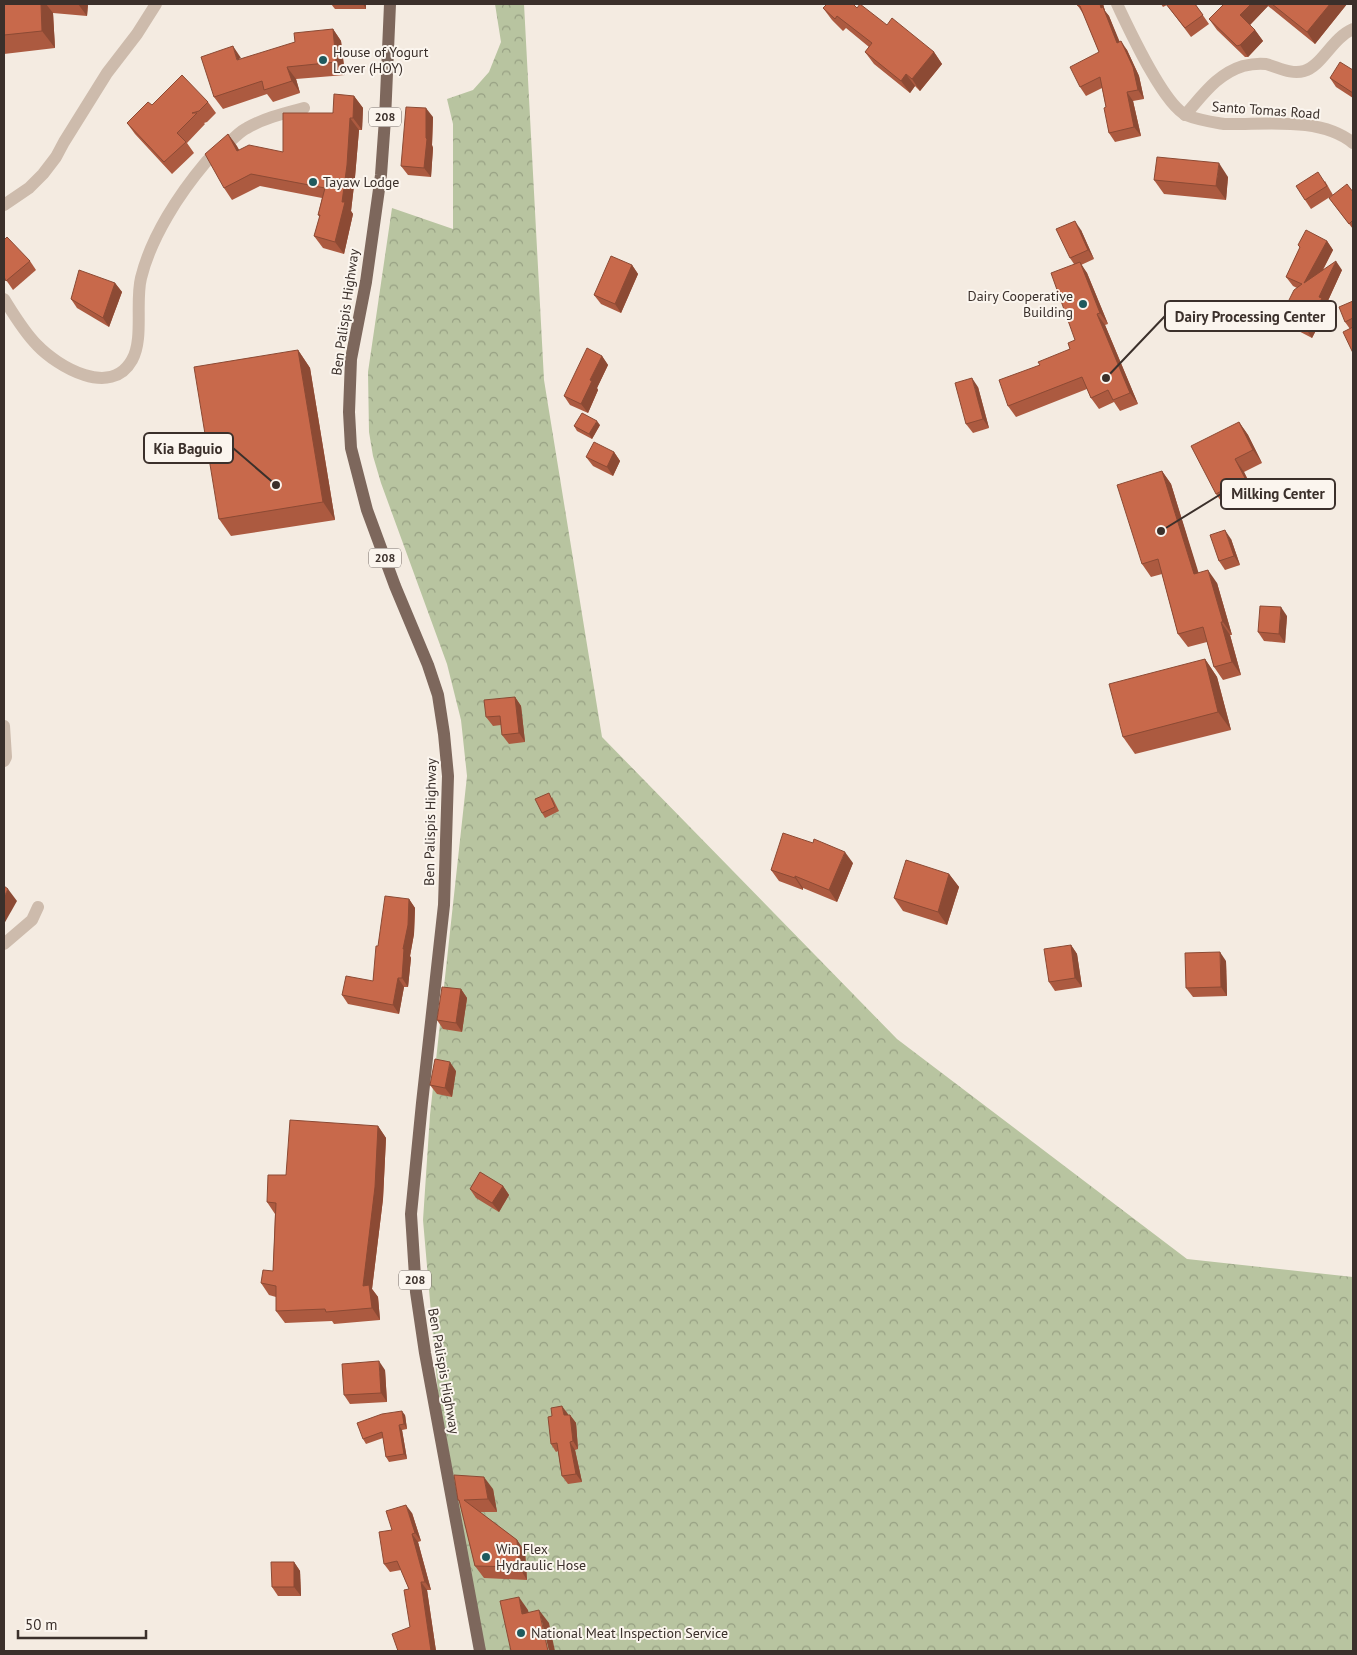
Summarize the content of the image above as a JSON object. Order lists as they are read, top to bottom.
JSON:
{
  "streets": {
    "main road": ["208", "Ben Palispis Highway"],
    "street": ["Santo Tomas Road"]
  },
  "places": [
    "House of Yogurt Lover (HOY)",
    "Tayaw Lodge",
    "Dairy Cooperative Building",
    "Dairy Processing Center",
    "Kia Baguio",
    "Milking Center",
    "Win Flex Hydraulic Hose",
    "National Meat Inspection Service"
  ],
  "scale_bar": "50 m"
}
